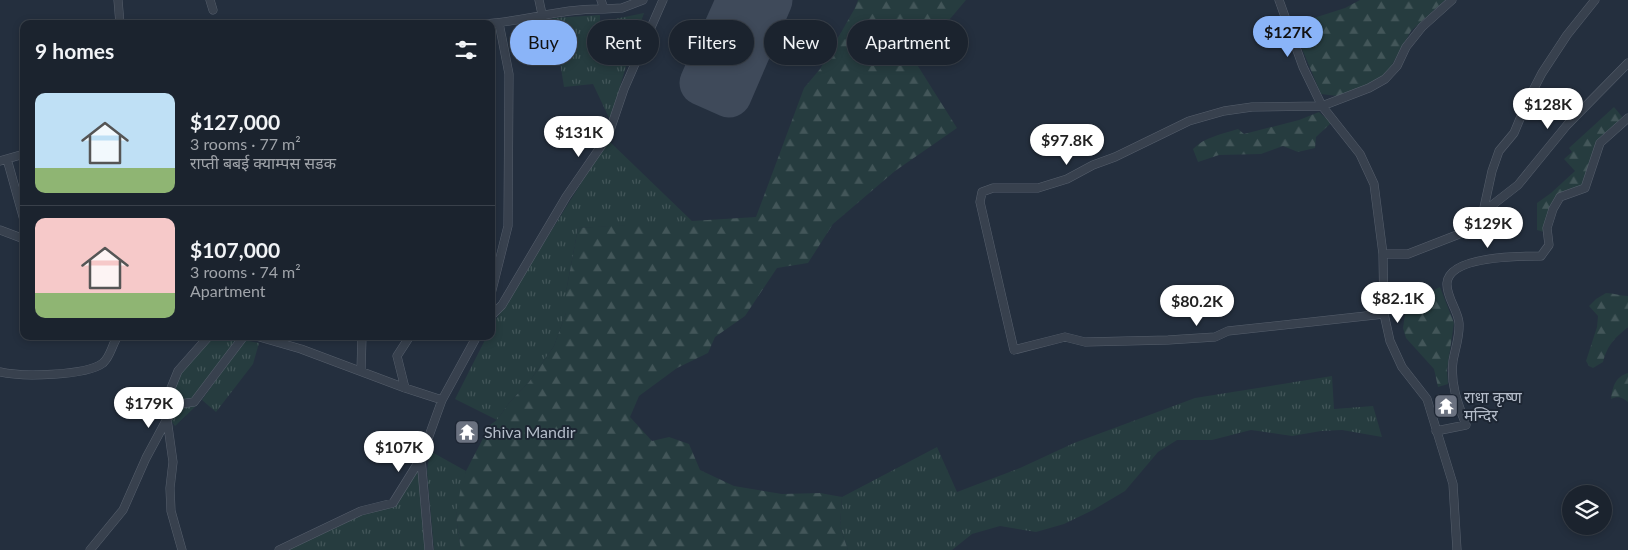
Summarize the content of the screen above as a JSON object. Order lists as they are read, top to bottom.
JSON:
{
  "places": {
    "temple": ["राधा कृष्ण मन्दिर", "Shiva Mandir"]
  },
  "page": {
    "price": [
      "$127K",
      "$128K",
      "$131K",
      "$97.8K",
      "$129K",
      "$82.1K",
      "$80.2K",
      "$179K",
      "$107K"
    ],
    "chip": [
      "Buy",
      "Rent",
      "Filters",
      "New",
      "Apartment"
    ],
    "heading": "9 homes",
    "list": [
      {
        "name": "$127,000",
        "note": "3 rooms · 77 m² · राप्ती बबई क्याम्पस सडक"
      },
      {
        "name": "$107,000",
        "note": "3 rooms · 74 m² · Apartment"
      }
    ]
  }
}
